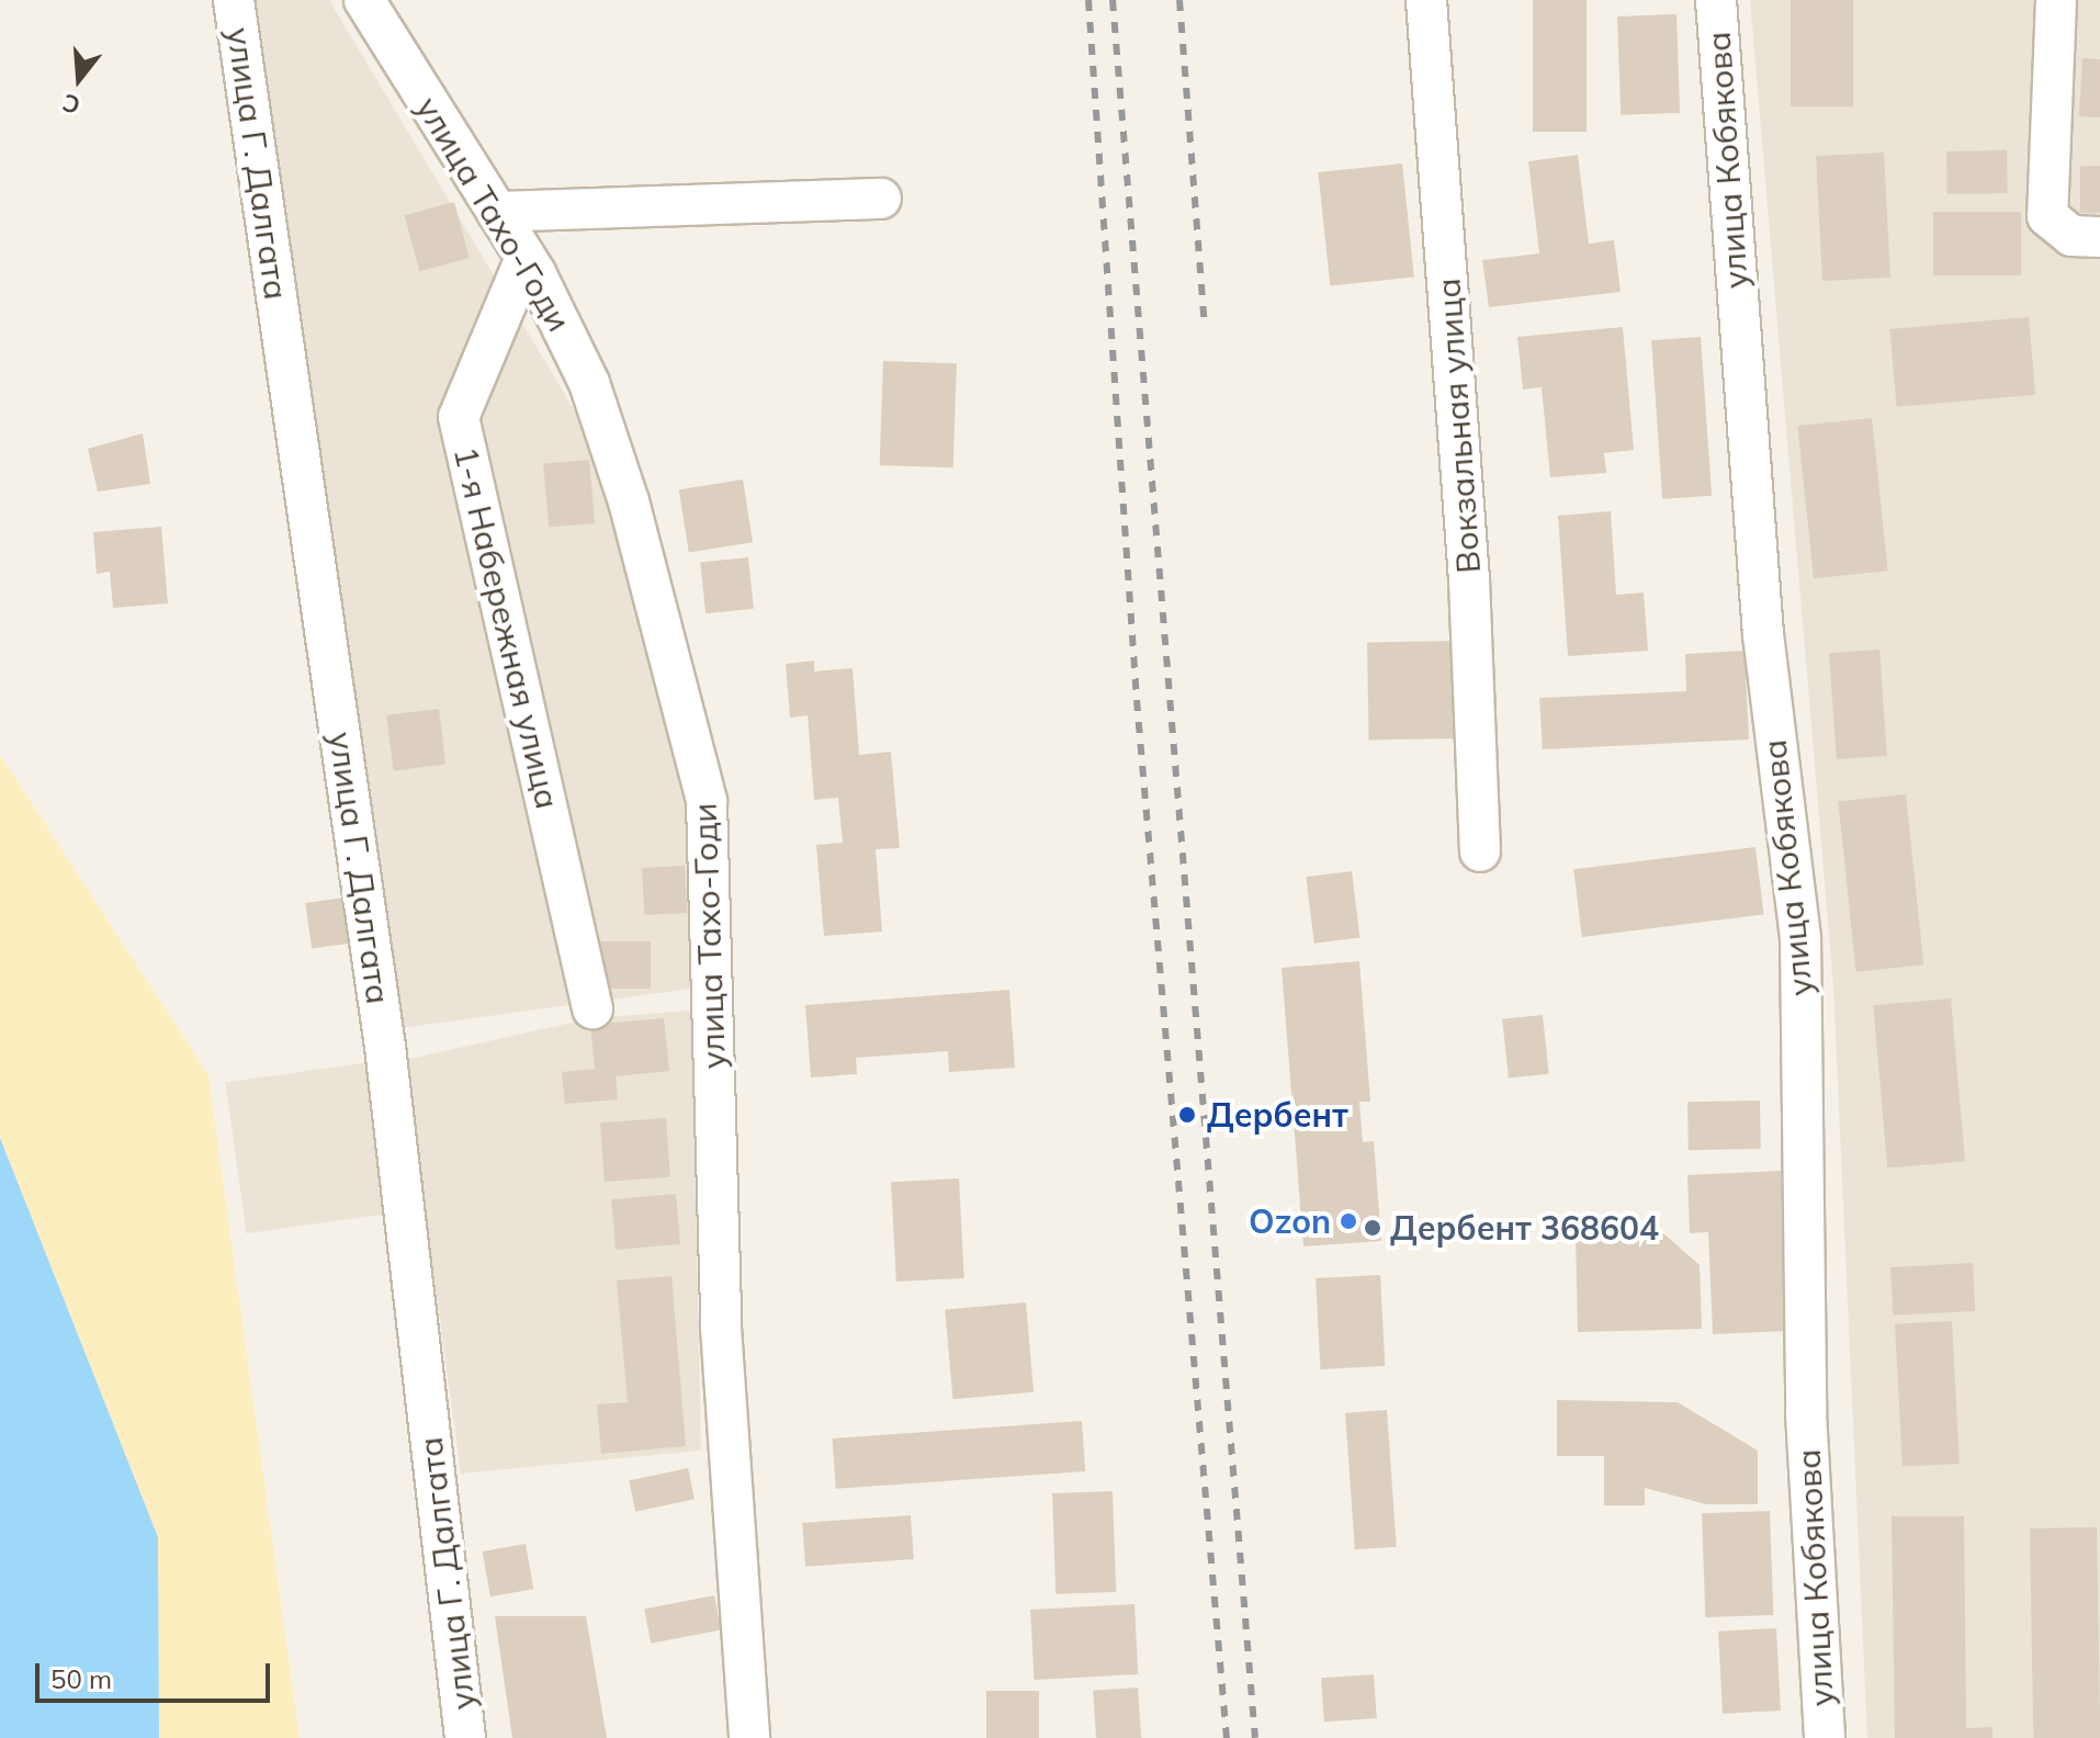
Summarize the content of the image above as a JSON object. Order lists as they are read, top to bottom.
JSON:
{
  "streets": {
    "street": [
      "улица Кобякова",
      "улица Г. Далгата",
      "улица Тахо-Годи",
      "Вокзальная улица",
      "1-я Набережная улица"
    ]
  },
  "crossings": [
    ["улица Тахо-Годи", "1-я Набережная улица"]
  ],
  "places": ["Дербент", "Ozon", "Дербент 368604"],
  "scale_bar": "50 m",
  "north": "bottom"
}
